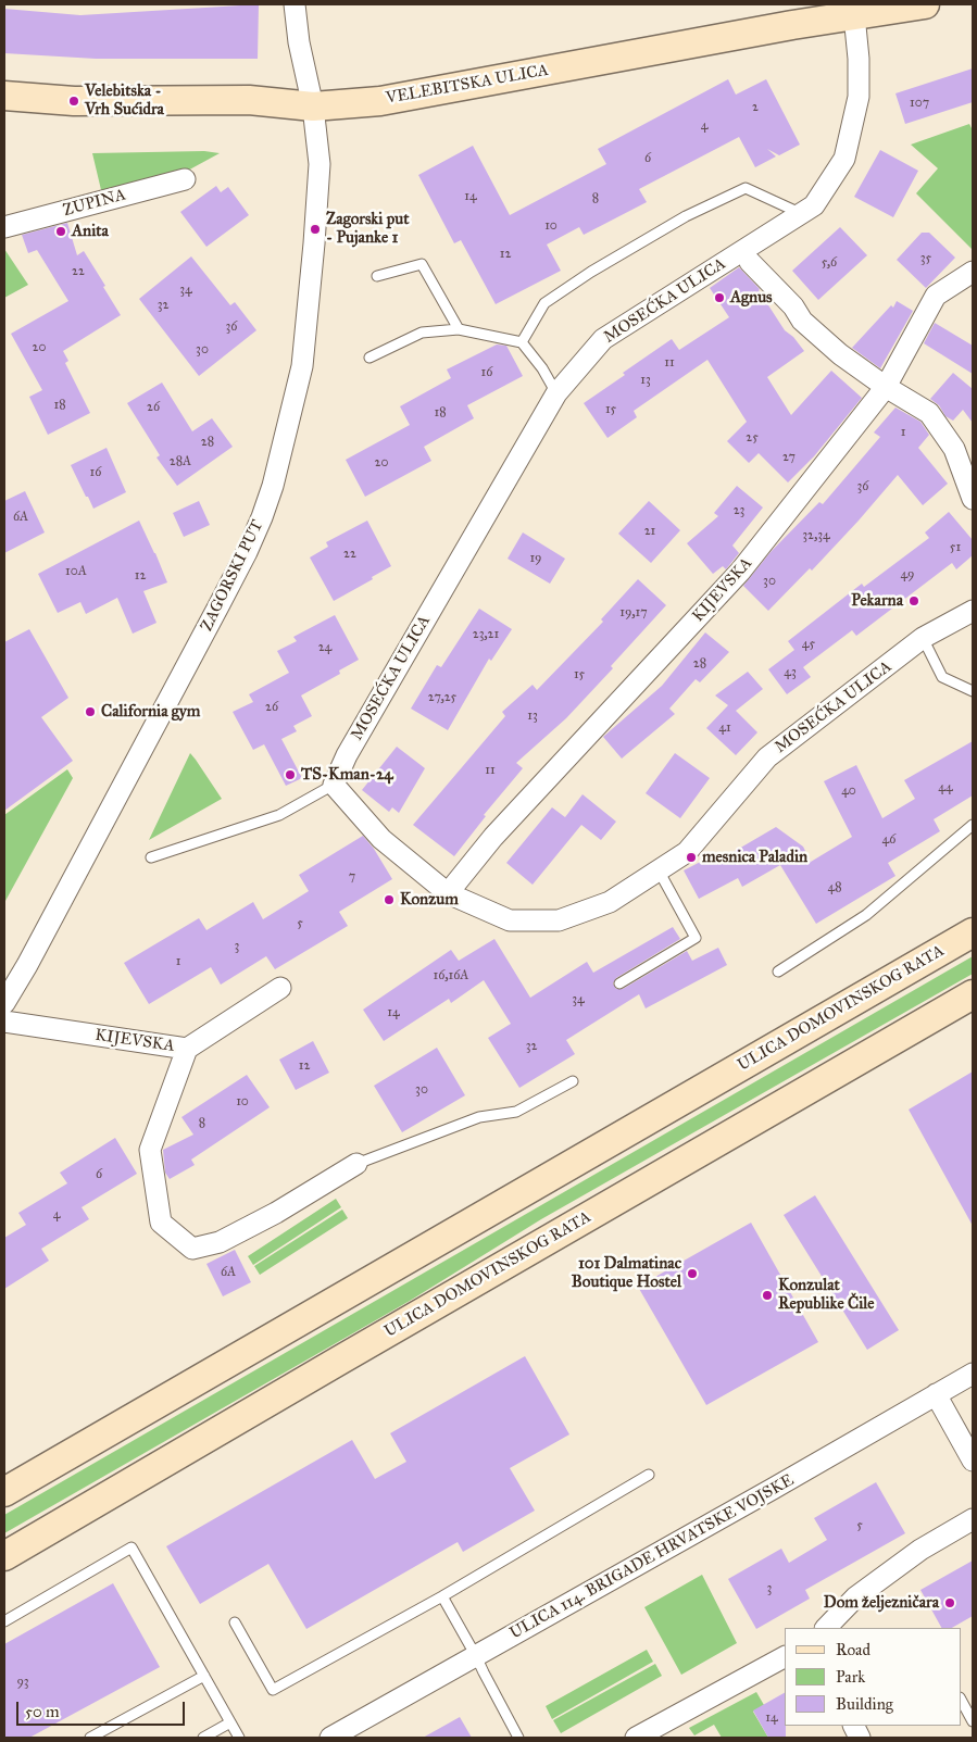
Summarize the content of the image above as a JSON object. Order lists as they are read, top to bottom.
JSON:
{
  "streets": {
    "main road": ["VELEBITSKA ULICA", "ULICA DOMOVINSKOG RATA"],
    "street": [
      "ZUPINA",
      "MOSEĆKA ULICA",
      "ZAGORSKI PUT",
      "KIJEVSKA",
      "ULICA 114. BRIGADE HRVATSKE VOJSKE"
    ]
  },
  "crossings": [
    ["VELEBITSKA ULICA", "MOSEĆKA ULICA"],
    ["VELEBITSKA ULICA", "ZAGORSKI PUT"],
    ["MOSEĆKA ULICA", "KIJEVSKA"]
  ],
  "places": [
    "Velebitska - Vrh Sućidra",
    "Zagorski put - Pujanke 1",
    "Anita",
    "Agnus",
    "Pekarna",
    "California gym",
    "TS-Kman-24",
    "mesnica Paladin",
    "Konzum",
    "101 Dalmatinac Boutique Hostel",
    "Konzulat Republike Čile",
    "Dom željezničara"
  ],
  "house_numbers": [
    "107",
    "2",
    "4",
    "6",
    "14",
    "8",
    "10",
    "12",
    "35",
    "5,6",
    "22",
    "34",
    "32",
    "36",
    "20",
    "30",
    "11",
    "16",
    "13",
    "18",
    "26",
    "15",
    "18",
    "1",
    "25",
    "28",
    "27",
    "28A",
    "20",
    "16",
    "36",
    "23",
    "6A",
    "21",
    "32,34",
    "51",
    "22",
    "19",
    "10A",
    "49",
    "12",
    "30",
    "19,17",
    "23,21",
    "45",
    "24",
    "28",
    "43",
    "15",
    "27,25",
    "26",
    "13",
    "41",
    "11",
    "44",
    "40",
    "46",
    "7",
    "48",
    "5",
    "3",
    "1",
    "16,16A",
    "34",
    "14",
    "32",
    "12",
    "30",
    "10",
    "8",
    "6",
    "4",
    "6A",
    "5",
    "3",
    "93",
    "14"
  ],
  "legend": ["Road", "Park", "Building"],
  "scale_bar": "50 m"
}
